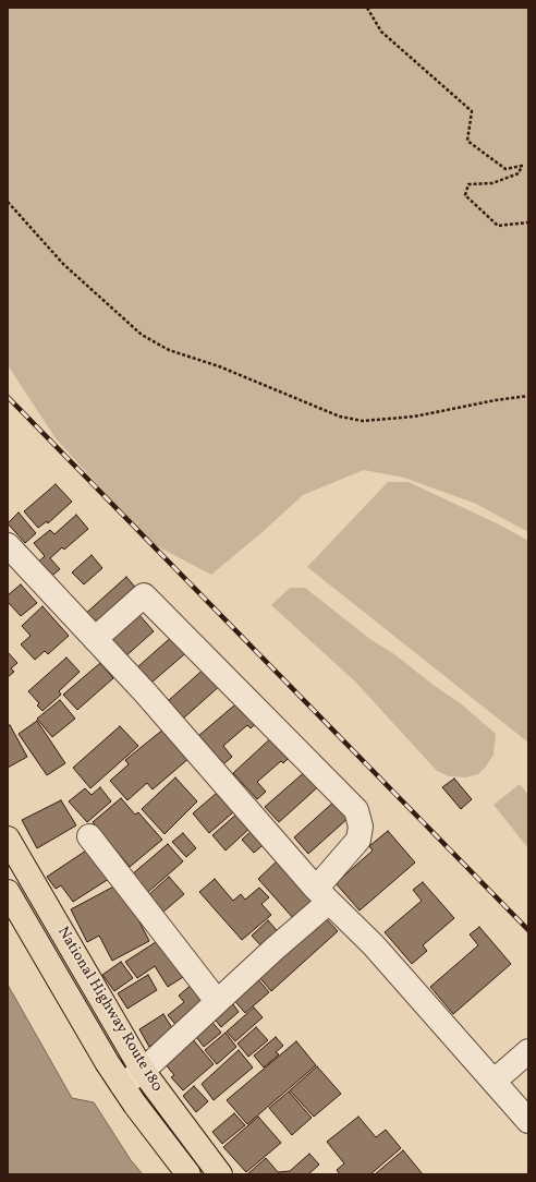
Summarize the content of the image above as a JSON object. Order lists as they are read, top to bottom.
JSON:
{
  "streets": {
    "highway": ["National Highway Route 180"]
  }
}
